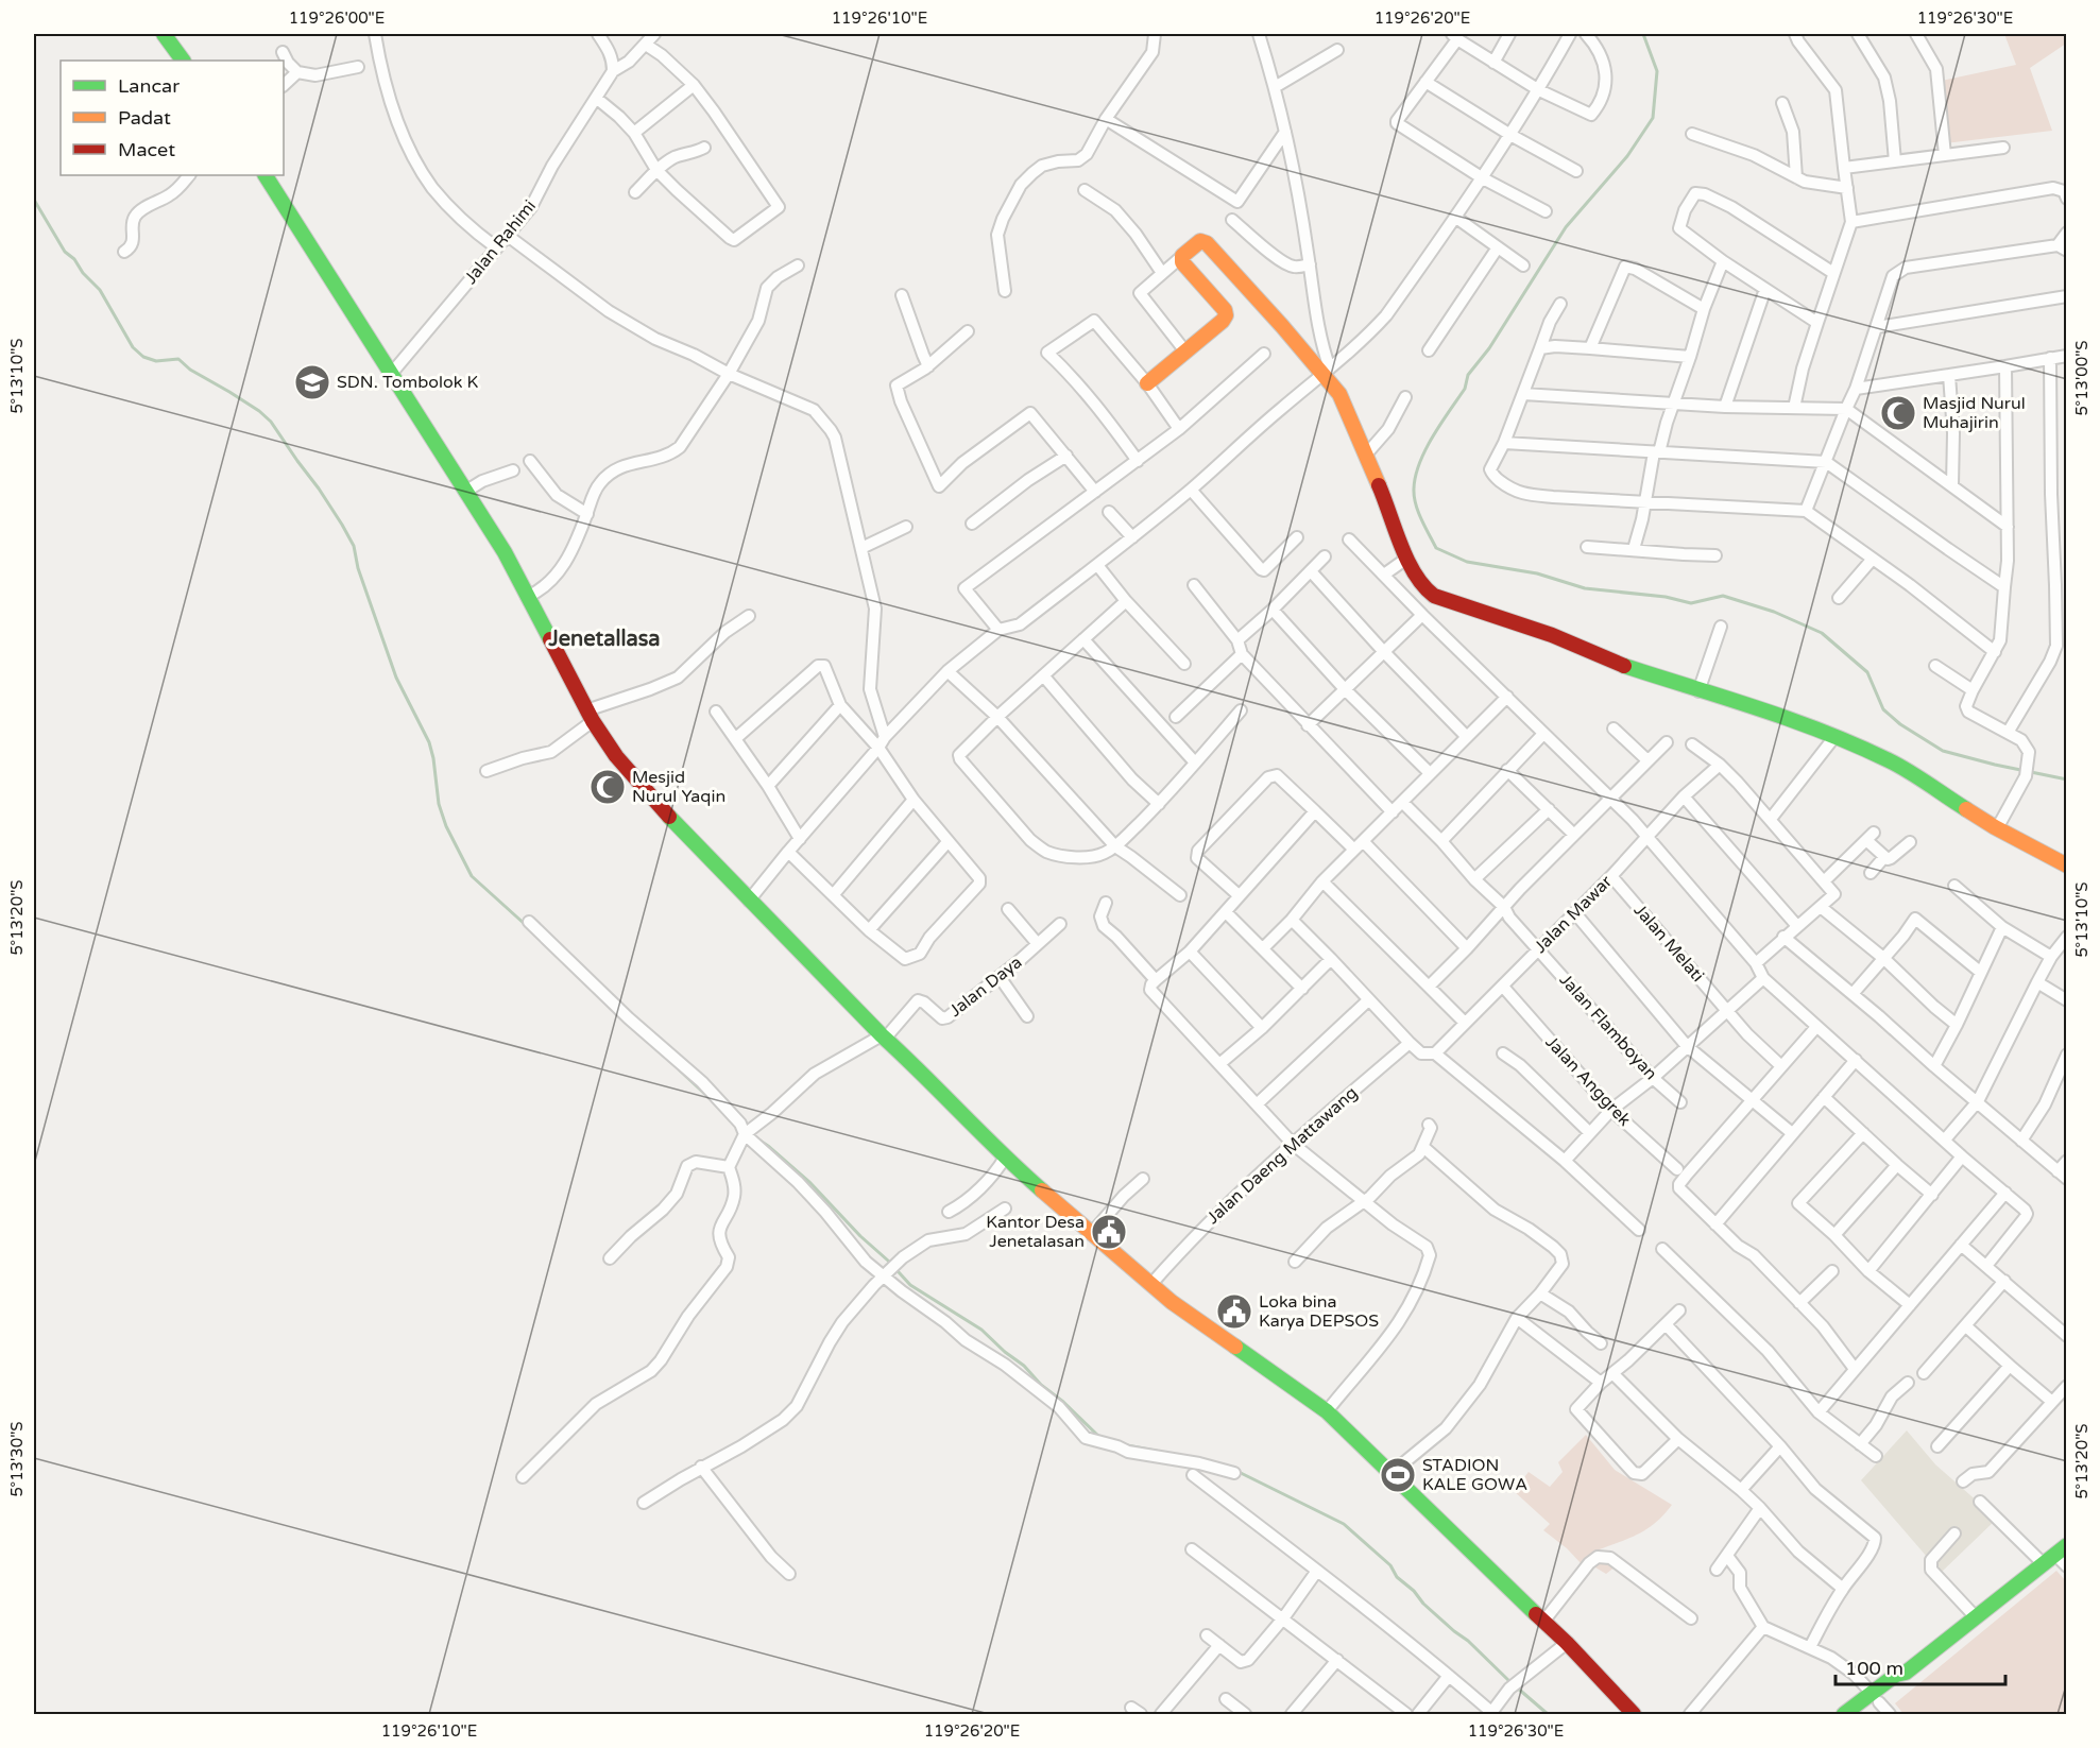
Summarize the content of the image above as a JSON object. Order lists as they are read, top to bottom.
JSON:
{
  "streets": {
    "street": [
      "Jalan Rahimi",
      "Jalan Mawar",
      "Jalan Melati",
      "Jalan Daya",
      "Jalan Flamboyan",
      "Jalan Anggrek",
      "Jalan Daeng Mattawang"
    ]
  },
  "crossings": [
    ["Jalan Mawar", "Jalan Melati"],
    ["Jalan Mawar", "Jalan Flamboyan"],
    ["Jalan Mawar", "Jalan Anggrek"]
  ],
  "districts": ["Jenetallasa"],
  "places": {
    "school or university": ["SDN. Tombolok K"],
    "mosque": ["Masjid Nurul Muhajirin", "Mesjid Nurul Yaqin"],
    "public building": ["Kantor Desa Jenetalasan", "Loka bina Karya DEPSOS"],
    "sports": ["STADION KALE GOWA"]
  },
  "legend": ["Lancar", "Padat", "Macet"],
  "scale_bar": "100 m",
  "coordinates": [
    "119°26'00\"E",
    "119°26'10\"E",
    "119°26'20\"E",
    "119°26'30\"E",
    "5°13'10\"S",
    "5°13'00\"S",
    "5°13'20\"S",
    "5°13'30\"S"
  ]
}
